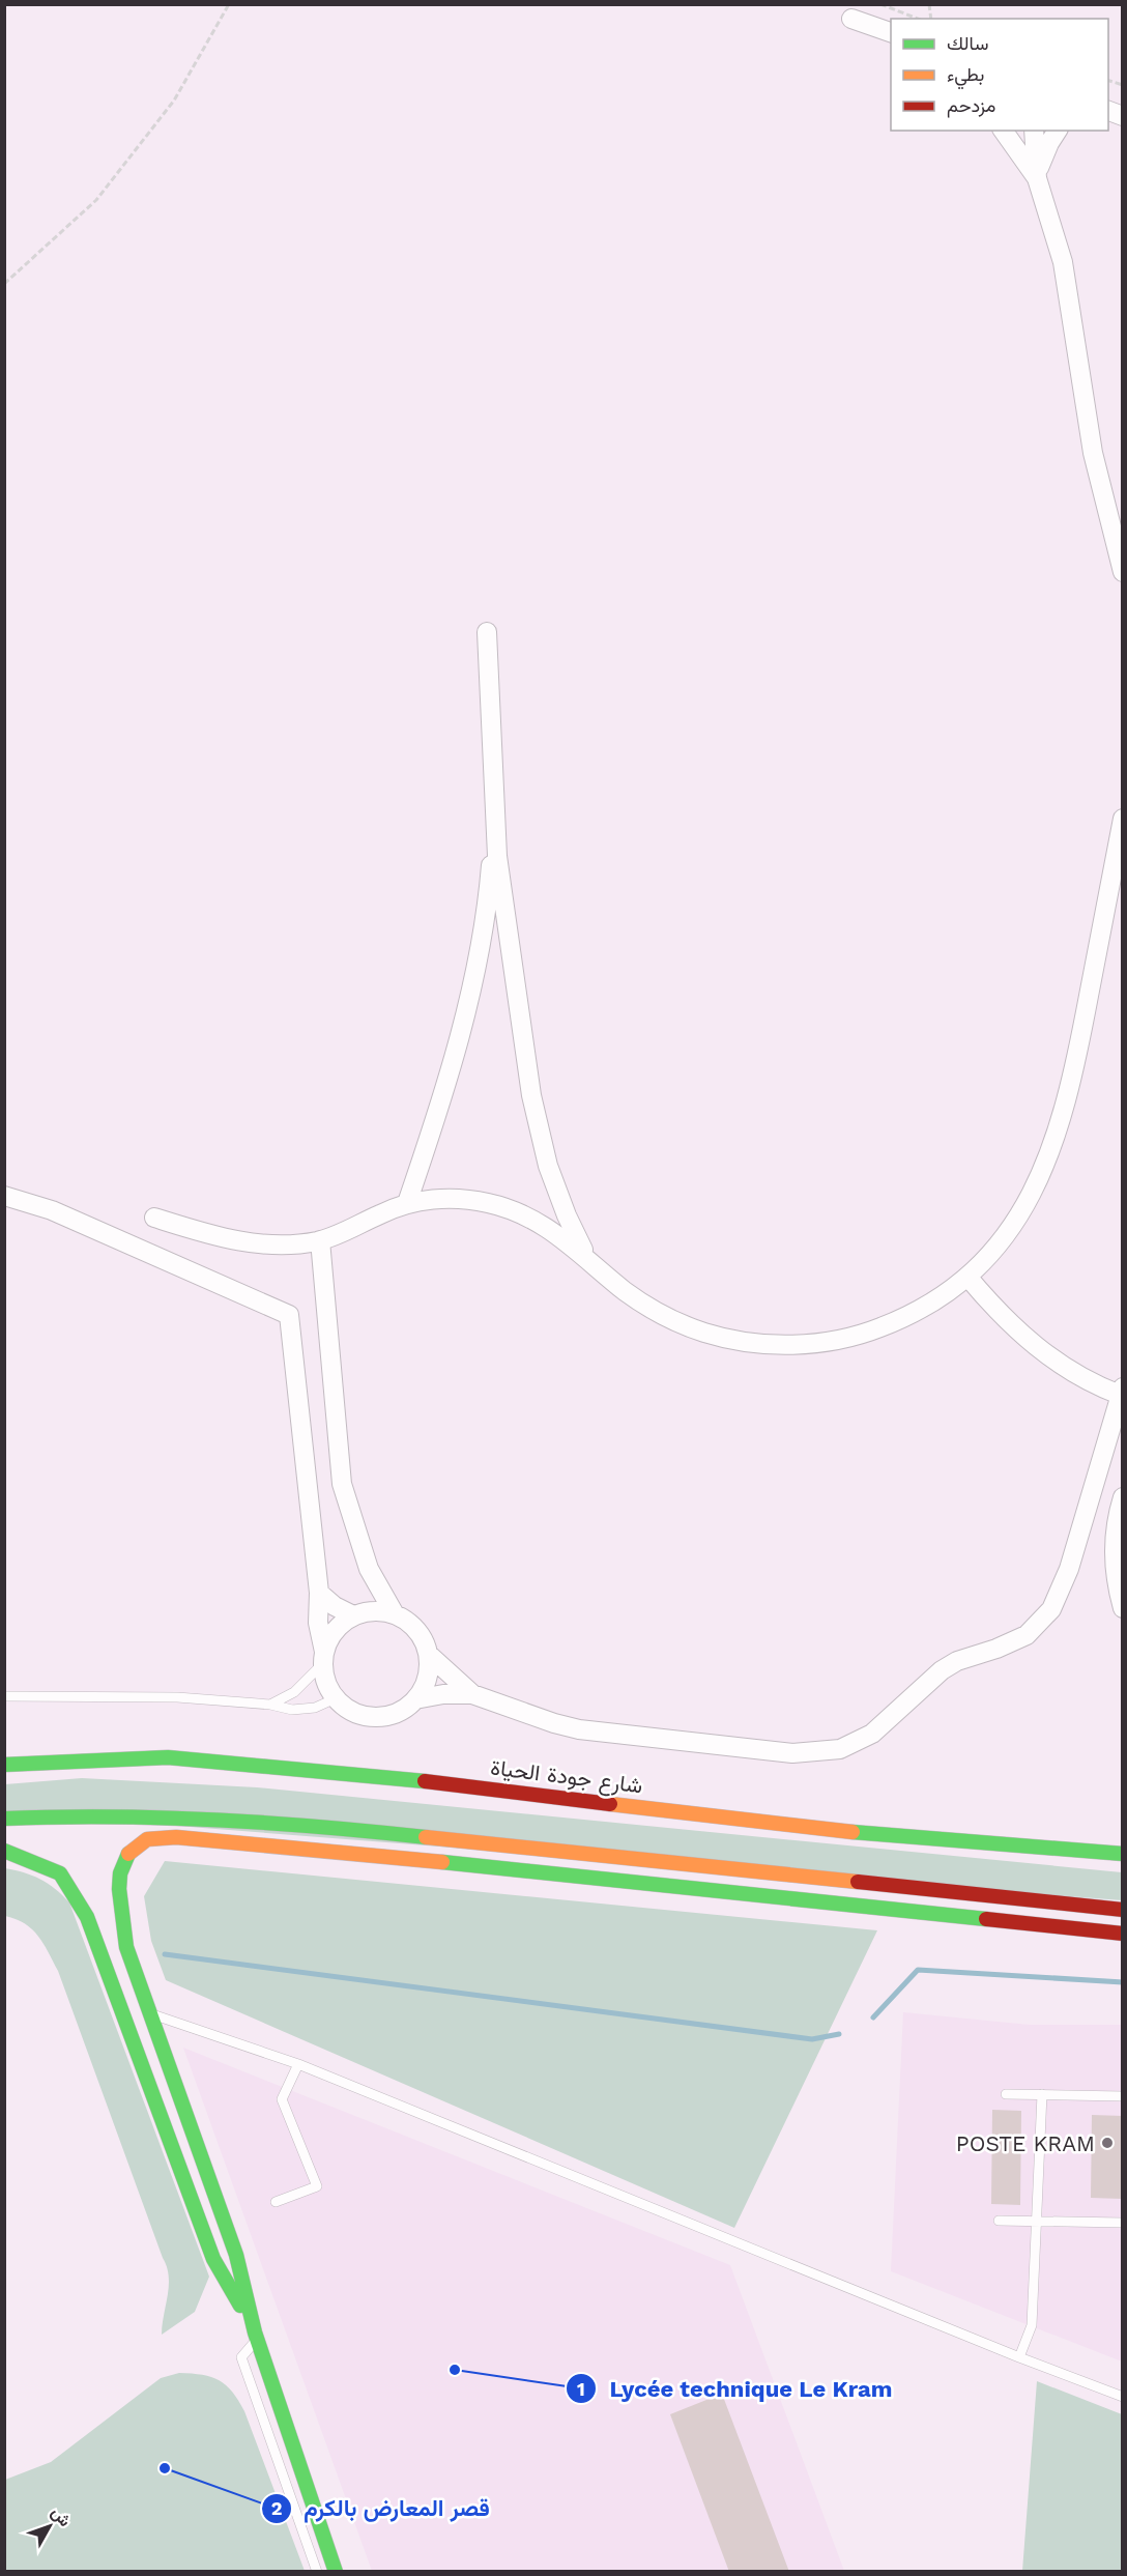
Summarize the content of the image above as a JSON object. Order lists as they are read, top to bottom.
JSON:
{
  "streets": {
    "main road": ["شارع جودة الحياة"]
  },
  "places": ["POSTE KRAM", "Lycée technique Le Kram", "قصر المعارض بالكرم"],
  "legend": ["سالك", "بطيء", "مزدحم"],
  "north": "top right"
}
